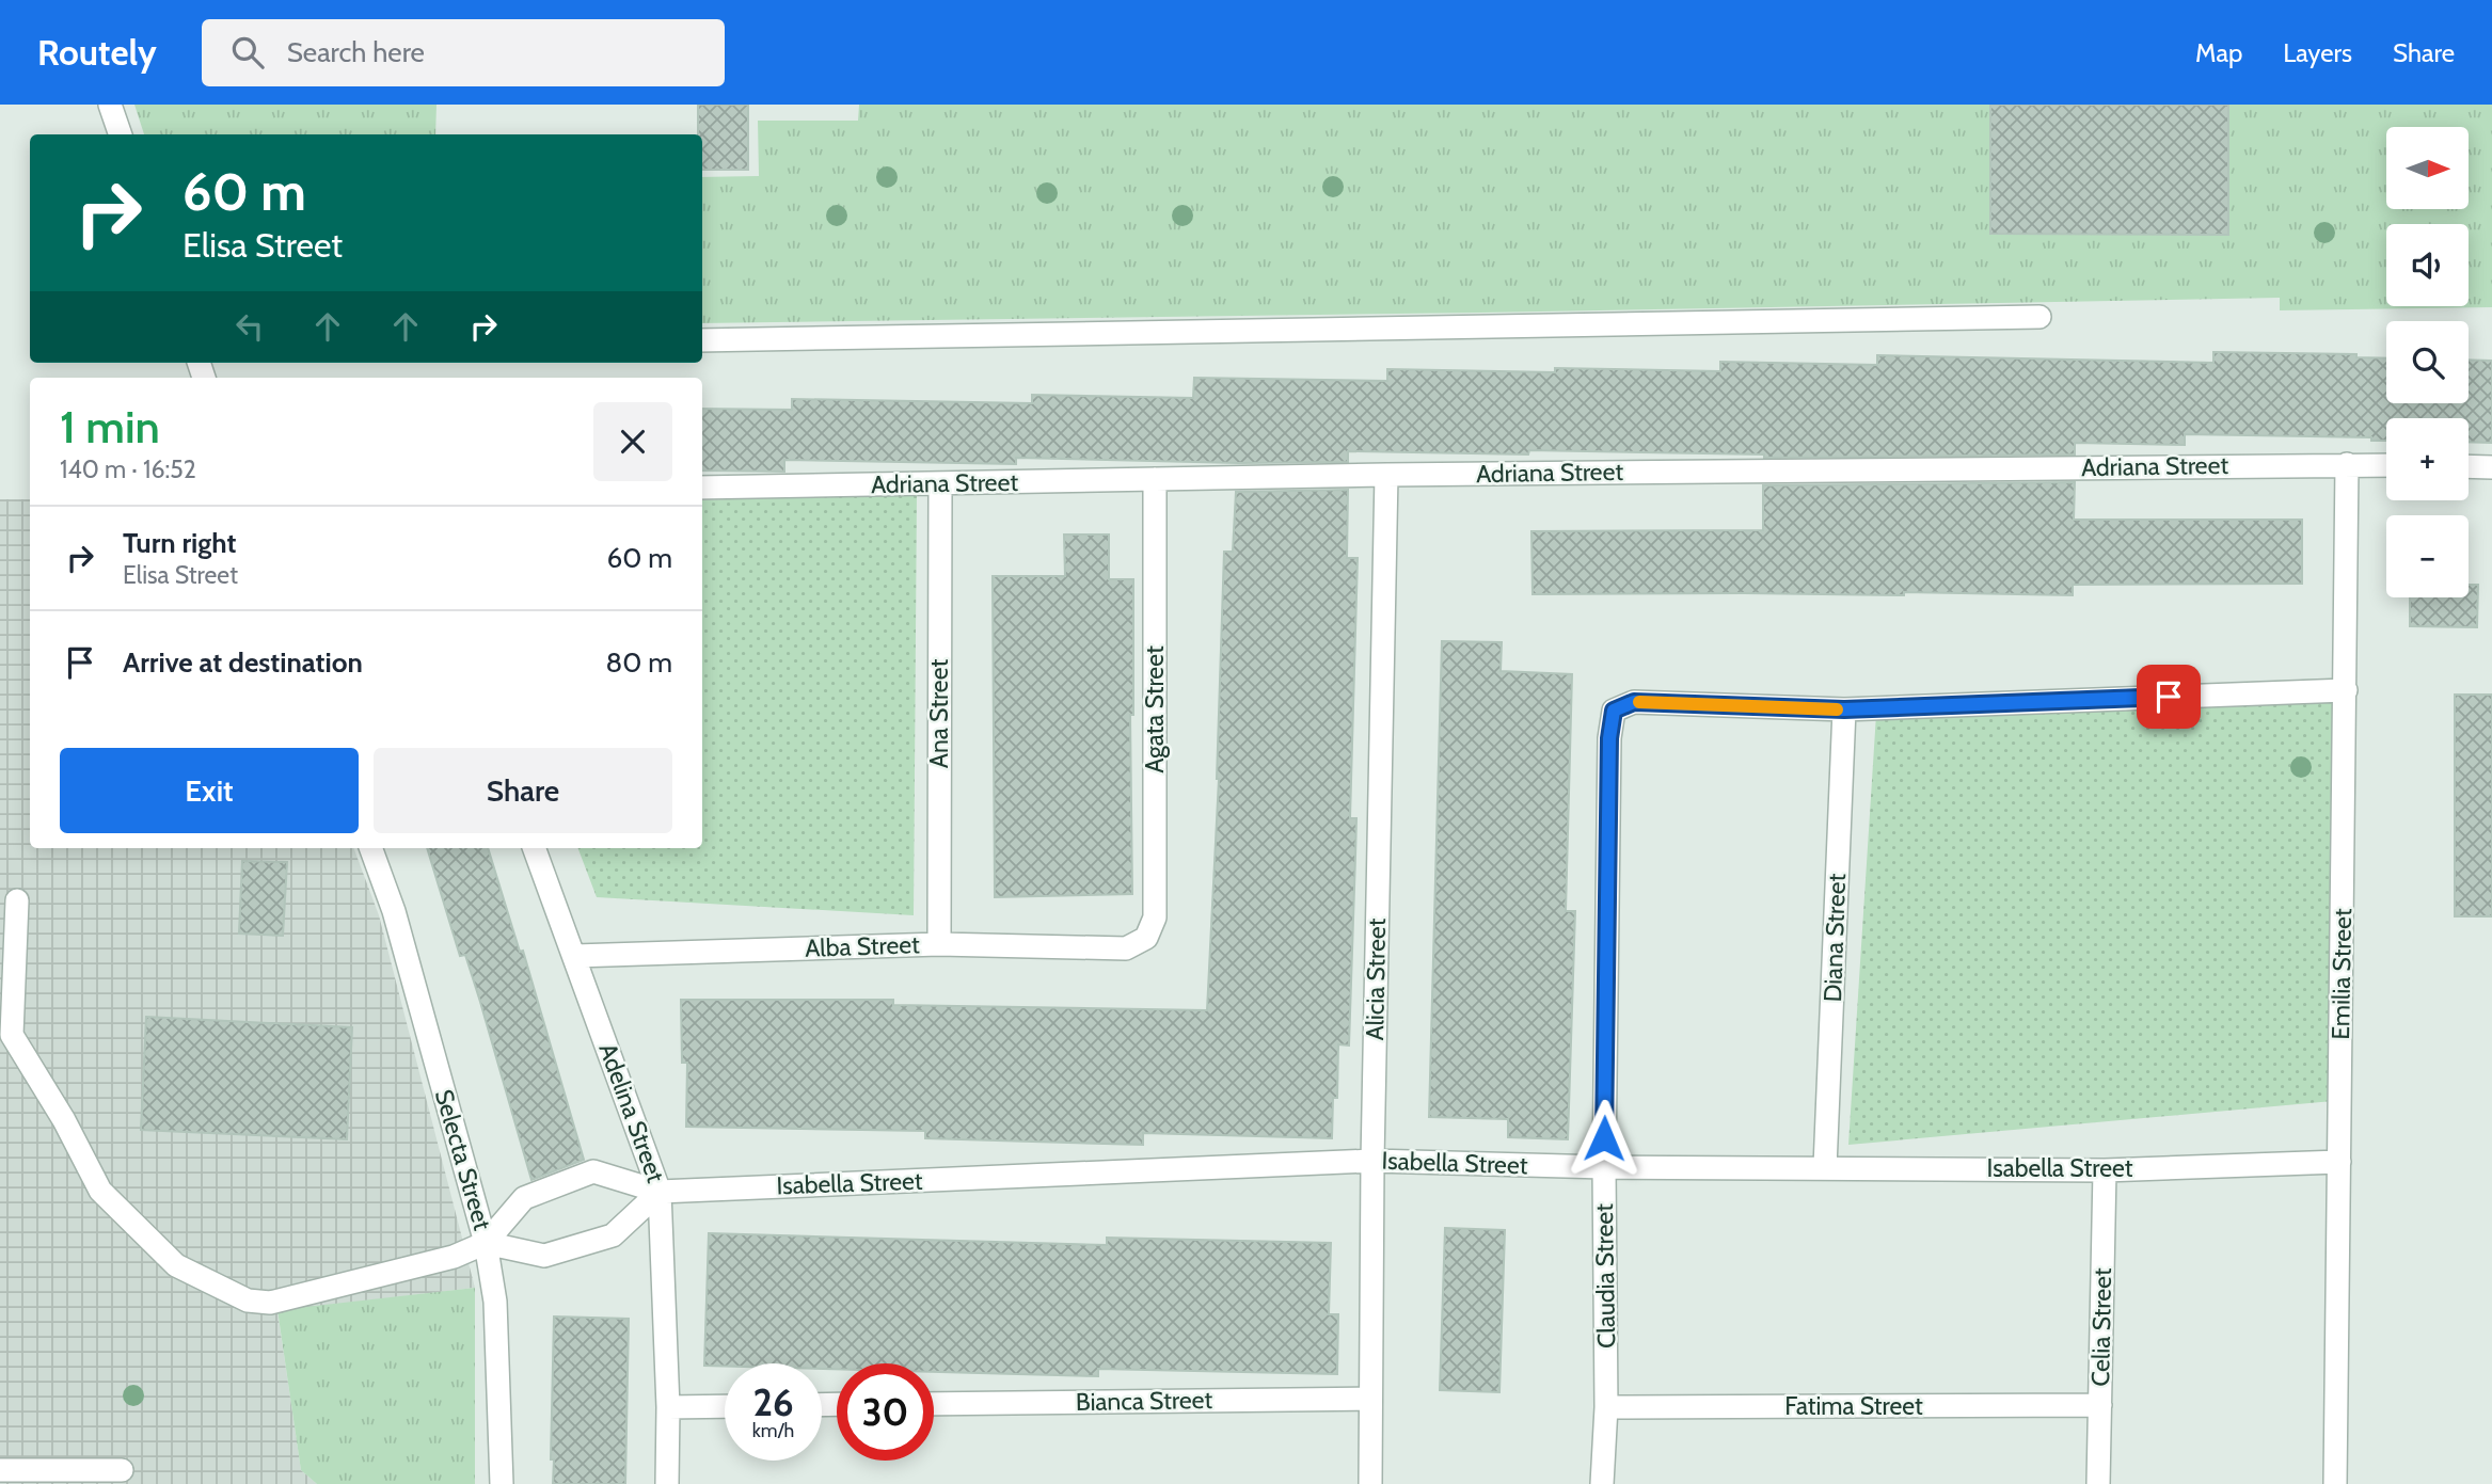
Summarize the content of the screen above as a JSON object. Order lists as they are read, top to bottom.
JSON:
{
  "streets": {
    "street": [
      "Adriana Street",
      "Agata Street",
      "Ana Street",
      "Diana Street",
      "Alba Street",
      "Emilia Street",
      "Alicia Street",
      "Adelina Street",
      "Selecta Street",
      "Isabella Street",
      "Claudia Street",
      "Celia Street",
      "Bianca Street",
      "Fatima Street"
    ]
  },
  "crossings": [
    ["Adriana Street", "Agata Street"],
    ["Adriana Street", "Ana Street"],
    ["Adriana Street", "Emilia Street"],
    ["Adriana Street", "Alicia Street"],
    ["Agata Street", "Alba Street"],
    ["Ana Street", "Alba Street"],
    ["Diana Street", "Isabella Street"],
    ["Diana Street", "Claudia Street"],
    ["Alba Street", "Adelina Street"],
    ["Emilia Street", "Isabella Street"],
    ["Alicia Street", "Isabella Street"],
    ["Alicia Street", "Bianca Street"],
    ["Adelina Street", "Isabella Street"],
    ["Selecta Street", "Isabella Street"],
    ["Isabella Street", "Claudia Street"],
    ["Isabella Street", "Celia Street"],
    ["Claudia Street", "Fatima Street"],
    ["Celia Street", "Fatima Street"]
  ],
  "north": "right",
  "page": {
    "header": "Routely",
    "search": "Search here",
    "nav": ["Map", "Layers", "Share"],
    "map_buttons": ["+", "−"],
    "turn": ["60 m", "Elisa Street"],
    "heading": ["1 min", "140 m · 16:52"],
    "list": [
      {
        "name": "Turn right",
        "note": "Elisa Street",
        "value": "60 m"
      },
      {
        "name": "Arrive at destination",
        "value": "80 m"
      }
    ],
    "buttons": ["Exit", "Share"],
    "speed": "26 km/h",
    "limit": "30"
  }
}
